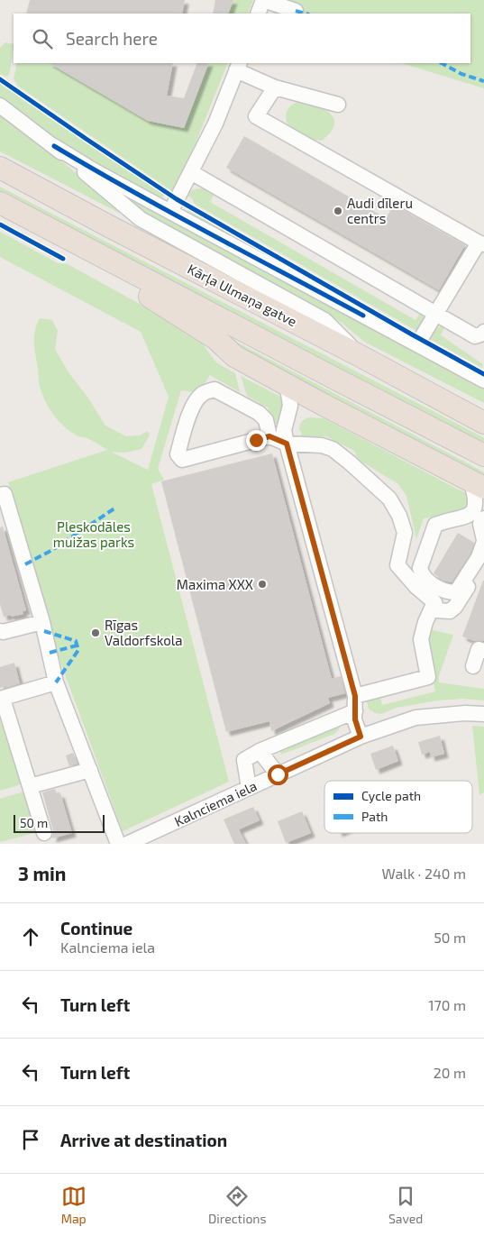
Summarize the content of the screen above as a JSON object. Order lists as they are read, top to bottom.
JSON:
{
  "streets": {
    "highway": ["Kārļa Ulmaņa gatve"],
    "street": ["Kalnciema iela"]
  },
  "parks": ["Pleskodāles muižas parks"],
  "places": ["Audi dīleru centrs", "Maxima XXX", "Rīgas Valdorfskola"],
  "legend": ["Cycle path", "Path"],
  "scale_bar": "50 m",
  "page": {
    "search": "Search here",
    "scale": "50 m",
    "heading": ["3 min", "Walk · 240 m"],
    "list": [
      ["Continue", "Kalnciema iela", "50 m"],
      ["Turn left", "170 m"],
      ["Turn left", "20 m"],
      "Arrive at destination"
    ],
    "nav": ["Map", "Directions", "Saved"]
  }
}
